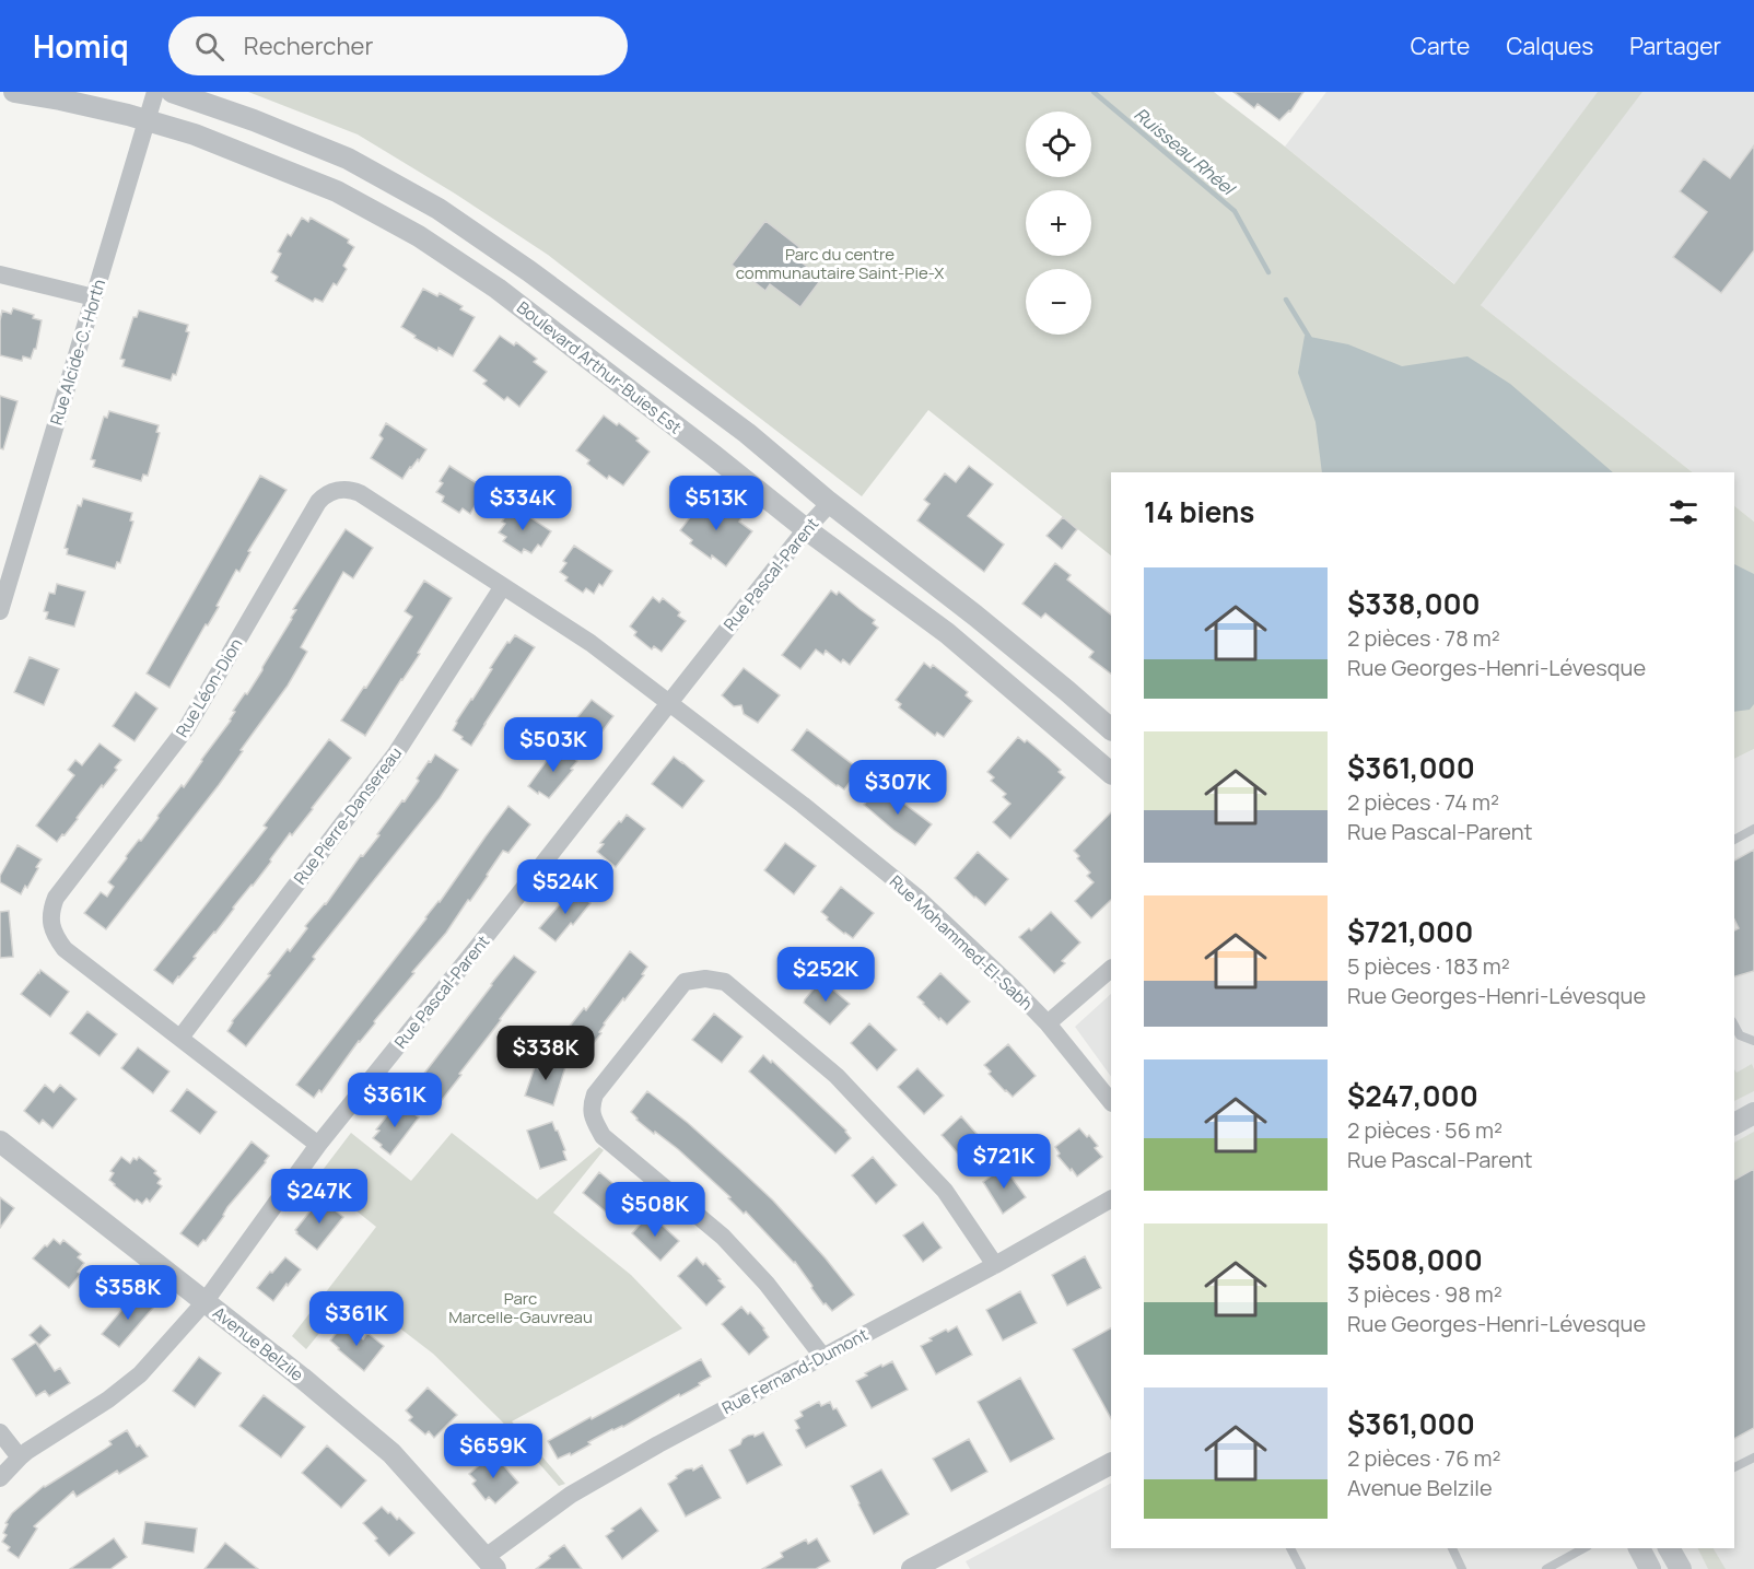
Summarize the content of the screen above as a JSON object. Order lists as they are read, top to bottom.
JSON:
{
  "streets": {
    "street": [
      "Rue Alcide-C.-Horth",
      "Boulevard Arthur-Buies Est",
      "Rue Pascal-Parent",
      "Rue Léon-Dion",
      "Rue Pierre-Dansereau",
      "Rue Mohammed-El-Sabh",
      "Avenue Belzile",
      "Rue Fernand-Dumont"
    ]
  },
  "crossings": [
    ["Rue Alcide-C.-Horth", "Boulevard Arthur-Buies Est"],
    ["Boulevard Arthur-Buies Est", "Rue Pascal-Parent"],
    ["Rue Pascal-Parent", "Rue Léon-Dion"],
    ["Rue Pascal-Parent", "Rue Mohammed-El-Sabh"],
    ["Rue Pascal-Parent", "Avenue Belzile"],
    ["Rue Léon-Dion", "Rue Pierre-Dansereau"],
    ["Rue Léon-Dion", "Rue Mohammed-El-Sabh"],
    ["Avenue Belzile", "Rue Fernand-Dumont"]
  ],
  "water": ["Ruisseau Rhéel"],
  "parks": ["Parc du centre communautaire Saint-Pie-X", "Parc Marcelle-Gauvreau"],
  "page": {
    "header": "Homiq",
    "search": "Rechercher",
    "nav": ["Carte", "Calques", "Partager"],
    "map_buttons": ["+", "−"],
    "heading": "14 biens",
    "price": [
      "$334K",
      "$513K",
      "$503K",
      "$307K",
      "$524K",
      "$252K",
      "$338K",
      "$361K",
      "$721K",
      "$247K",
      "$508K",
      "$358K",
      "$361K",
      "$659K"
    ],
    "list": [
      {
        "name": "$338,000",
        "note": "2 pièces · 78 m² · Rue Georges-Henri-Lévesque"
      },
      {
        "name": "$361,000",
        "note": "2 pièces · 74 m² · Rue Pascal-Parent"
      },
      {
        "name": "$721,000",
        "note": "5 pièces · 183 m² · Rue Georges-Henri-Lévesque"
      },
      {
        "name": "$247,000",
        "note": "2 pièces · 56 m² · Rue Pascal-Parent"
      },
      {
        "name": "$508,000",
        "note": "3 pièces · 98 m² · Rue Georges-Henri-Lévesque"
      },
      {
        "name": "$361,000",
        "note": "2 pièces · 76 m² · Avenue Belzile"
      }
    ]
  }
}
